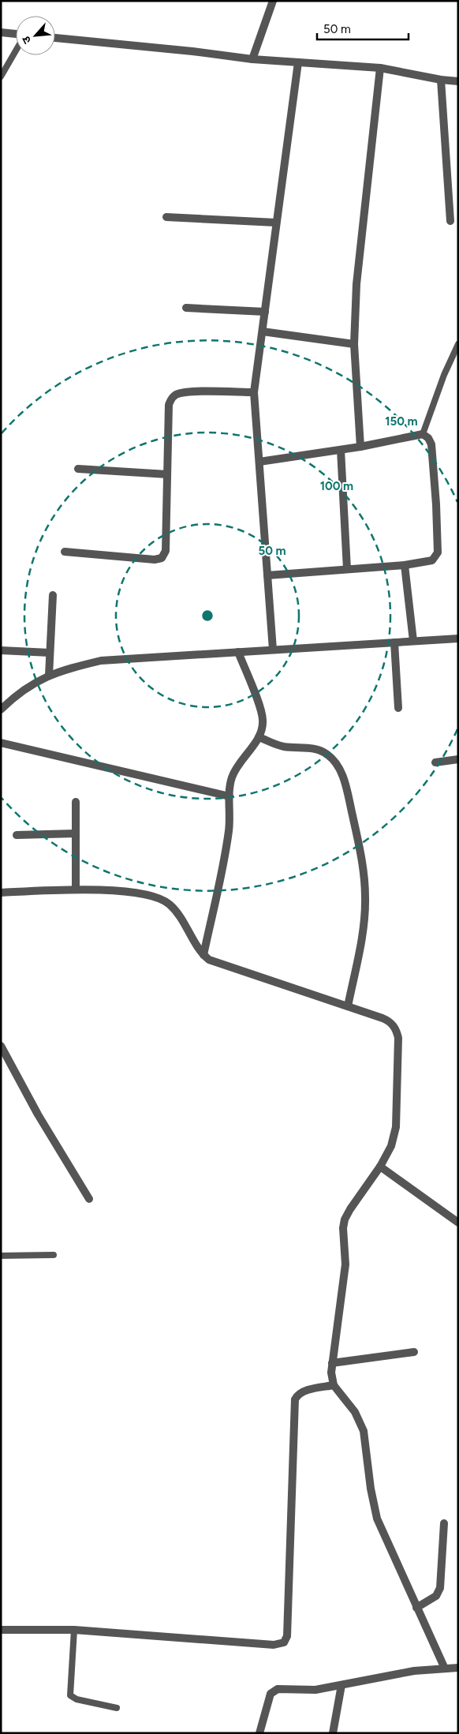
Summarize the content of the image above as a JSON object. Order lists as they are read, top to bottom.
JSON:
{
  "scale_bar": "50 m",
  "north": "bottom left",
  "rings": ["150 m", "100 m", "50 m"]
}
